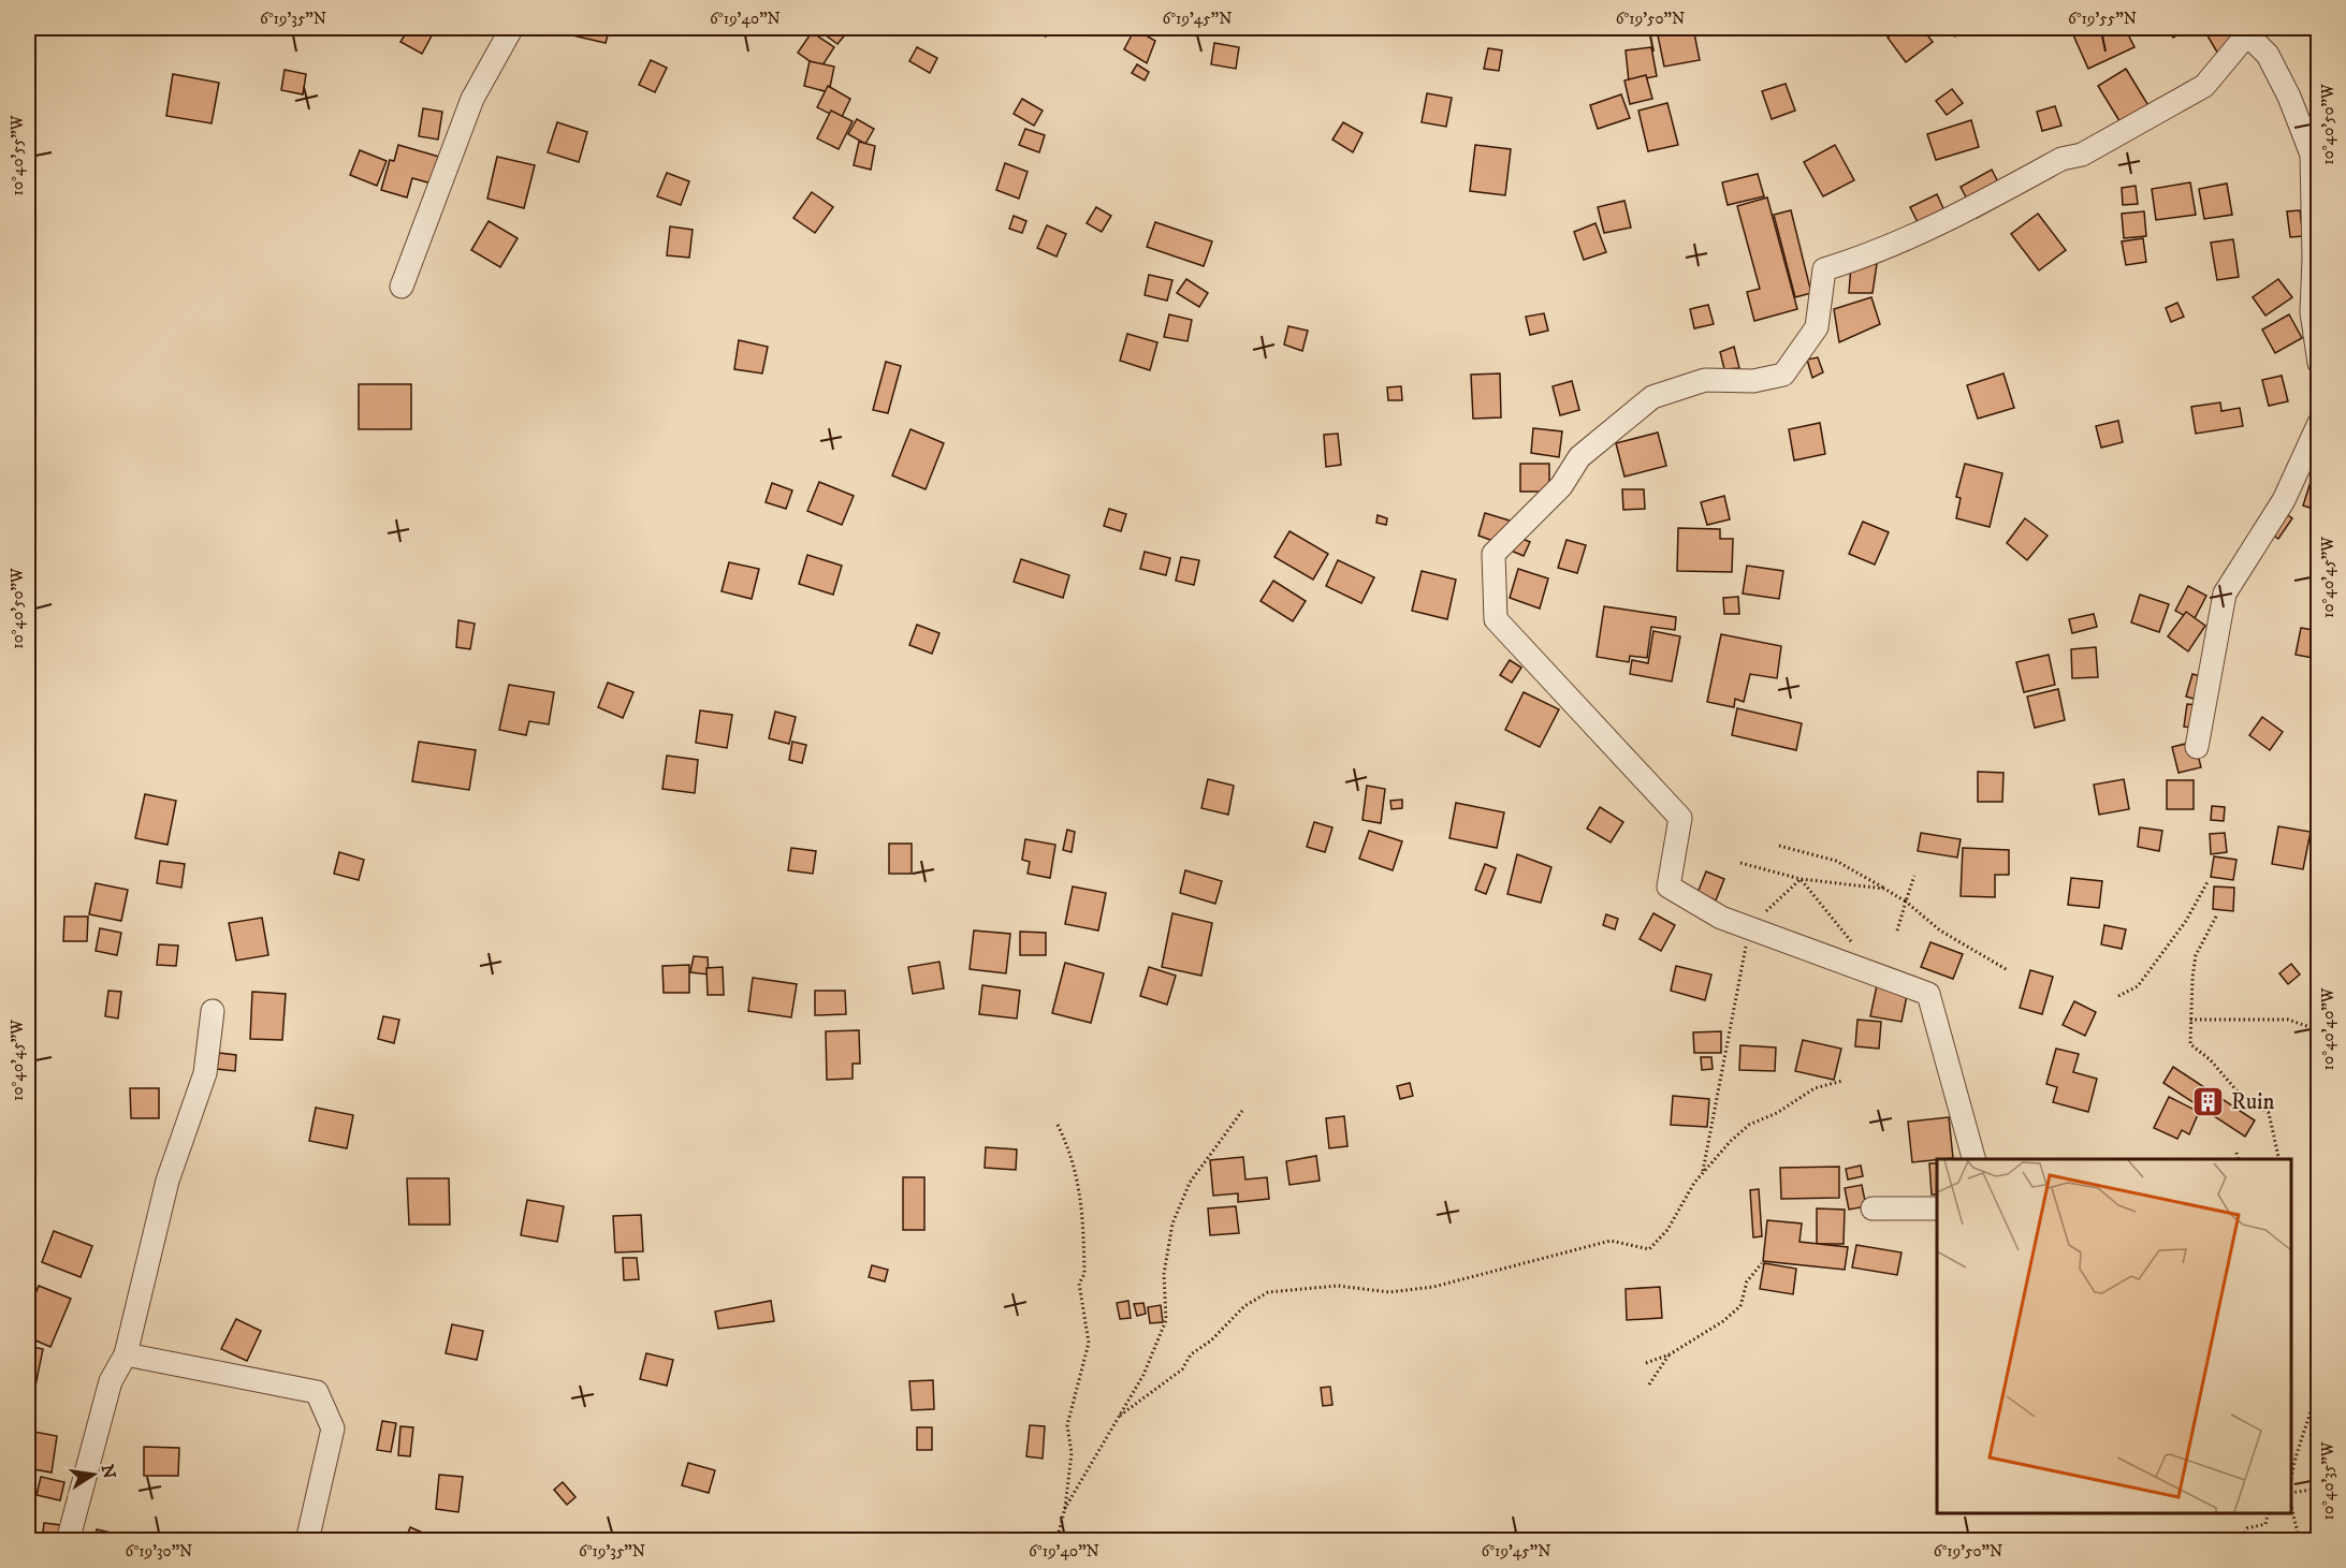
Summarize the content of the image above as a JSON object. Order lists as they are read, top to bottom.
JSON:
{
  "places": {
    "building": ["Ruin"]
  },
  "north": "right",
  "coordinates": [
    "6°19'35\"N",
    "6°19'40\"N",
    "6°19'45\"N",
    "6°19'50\"N",
    "6°19'55\"N",
    "10°40'50\"W",
    "10°40'55\"W",
    "10°40'45\"W",
    "10°40'40\"W",
    "10°40'35\"W",
    "6°19'30\"N"
  ]
}
